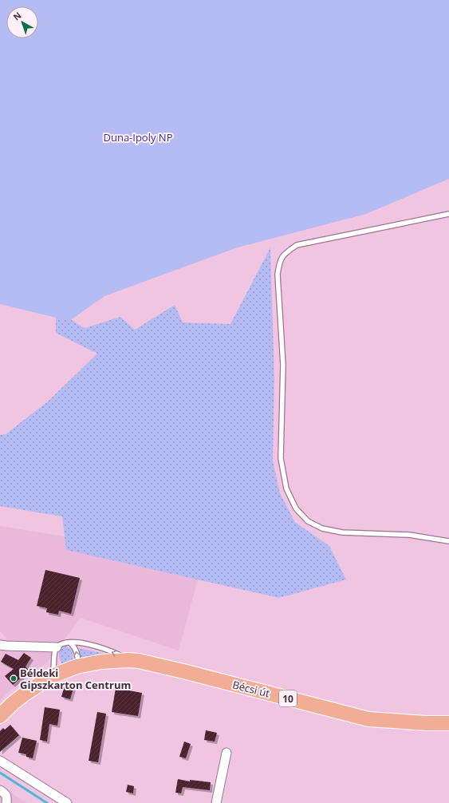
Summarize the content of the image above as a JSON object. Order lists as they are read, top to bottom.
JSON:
{
  "streets": {
    "main road": ["Bécsi út", "10"]
  },
  "crossings": [
    ["Bécsi út", "10"]
  ],
  "parks": ["Duna-Ipoly NP"],
  "places": ["Béldeki Gipszkarton Centrum"],
  "north": "top left"
}
